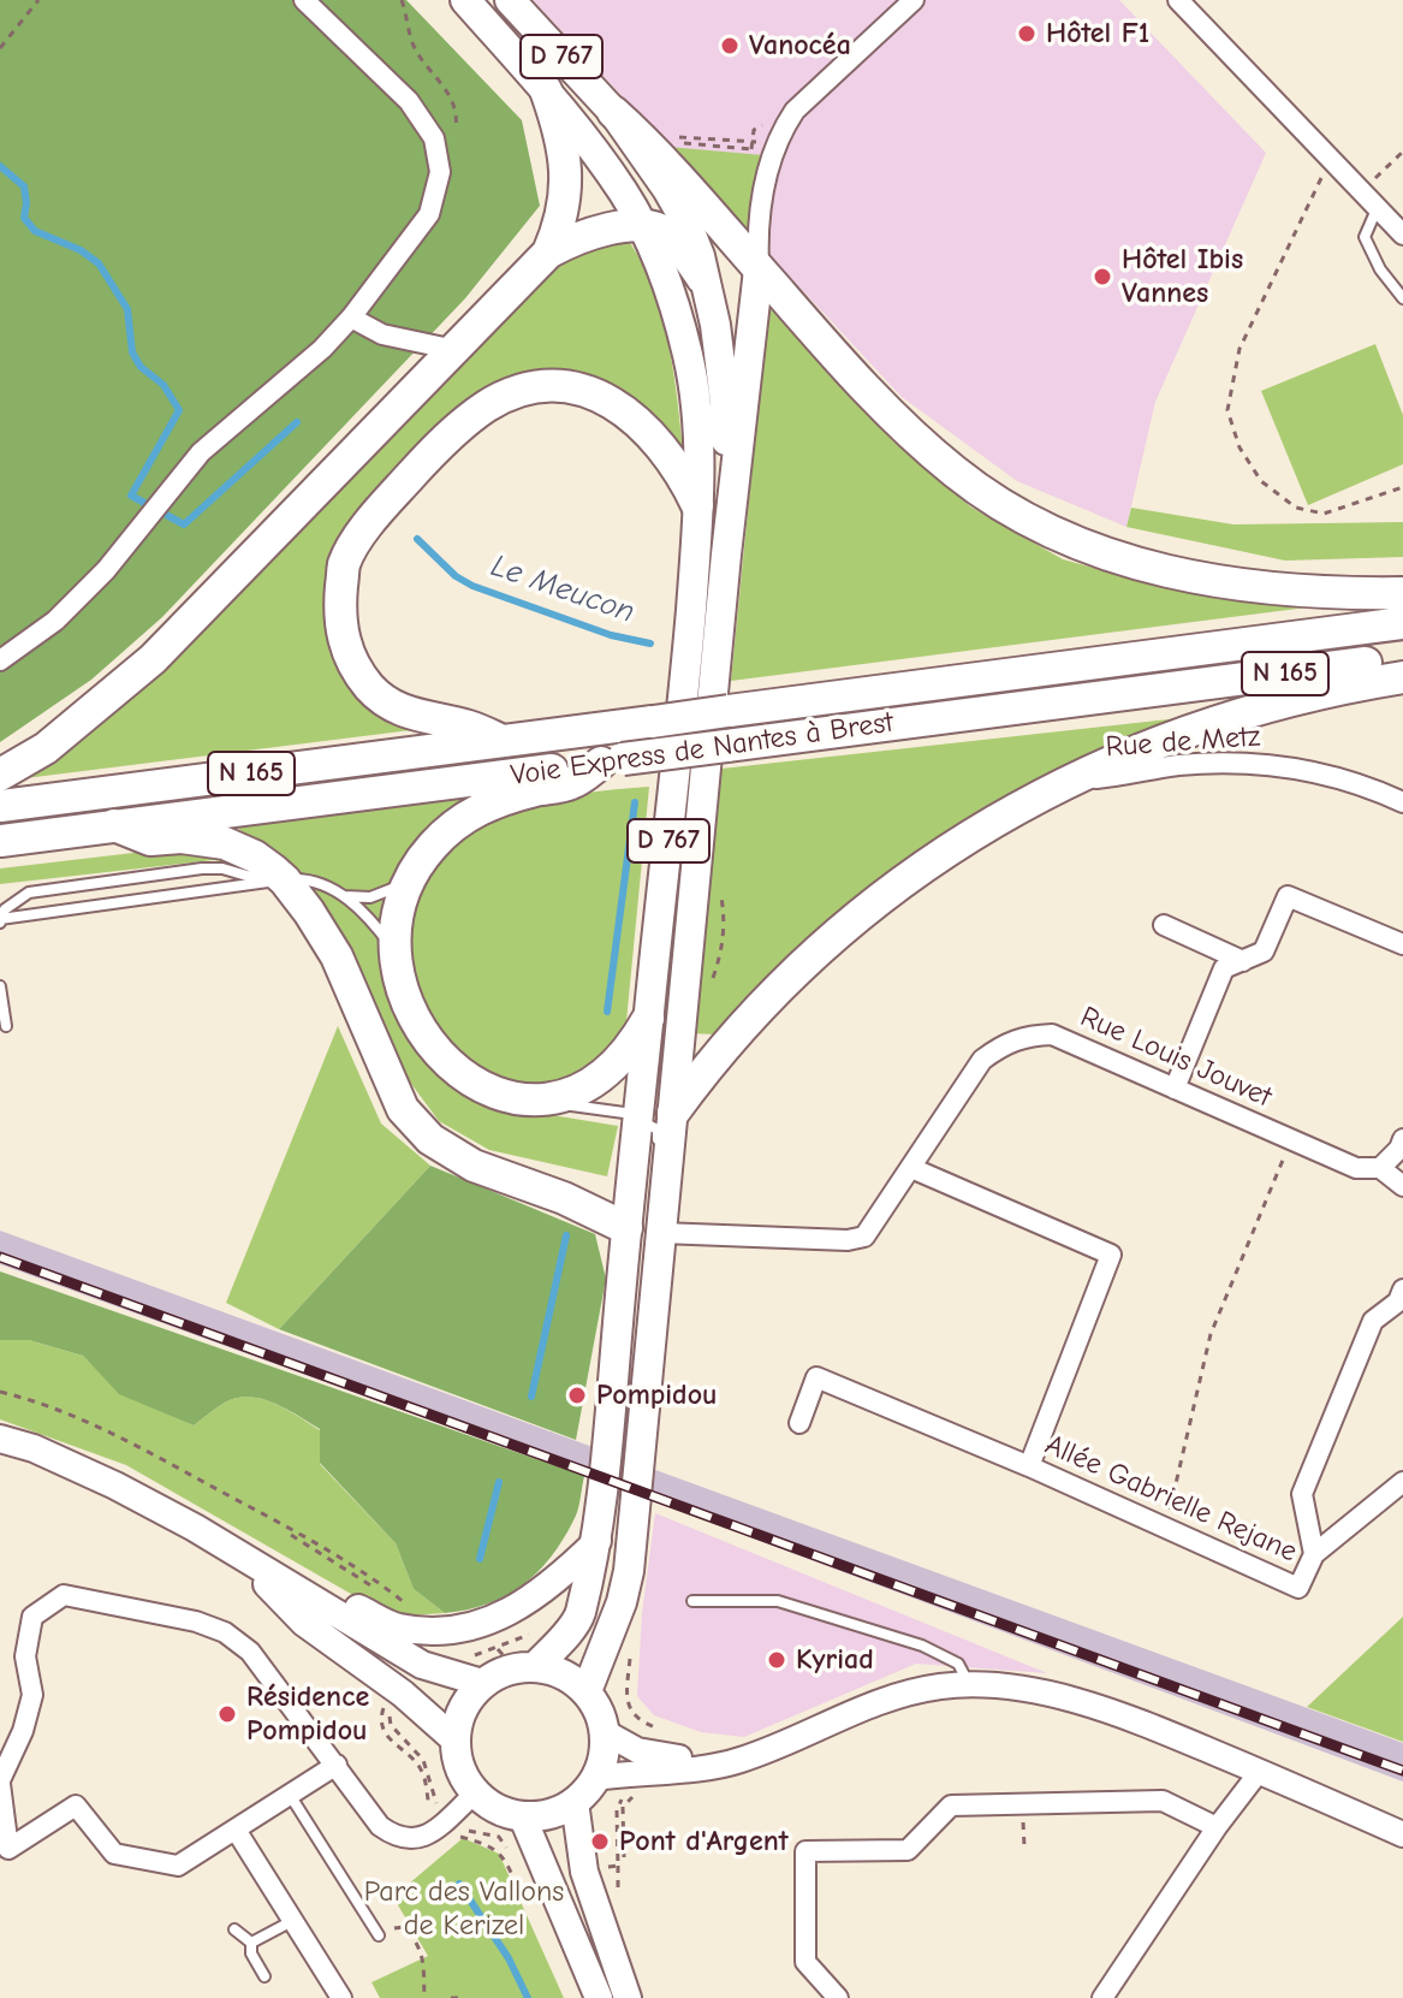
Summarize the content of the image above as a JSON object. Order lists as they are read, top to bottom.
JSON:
{
  "streets": {
    "highway": ["N 165", "Voie Express de Nantes à Brest"],
    "main road": ["D 767"],
    "street": ["Rue de Metz", "Rue Louis Jouvet", "Allée Gabrielle Rejane"]
  },
  "crossings": [
    ["D 767", "Rue Louis Jouvet"]
  ],
  "water": ["Le Meucon"],
  "parks": ["Parc des Vallons de Kerizel"],
  "places": [
    "Hôtel F1",
    "Vanocéa",
    "Hôtel Ibis Vannes",
    "Pompidou",
    "Kyriad",
    "Résidence Pompidou",
    "Pont d'Argent"
  ]
}
